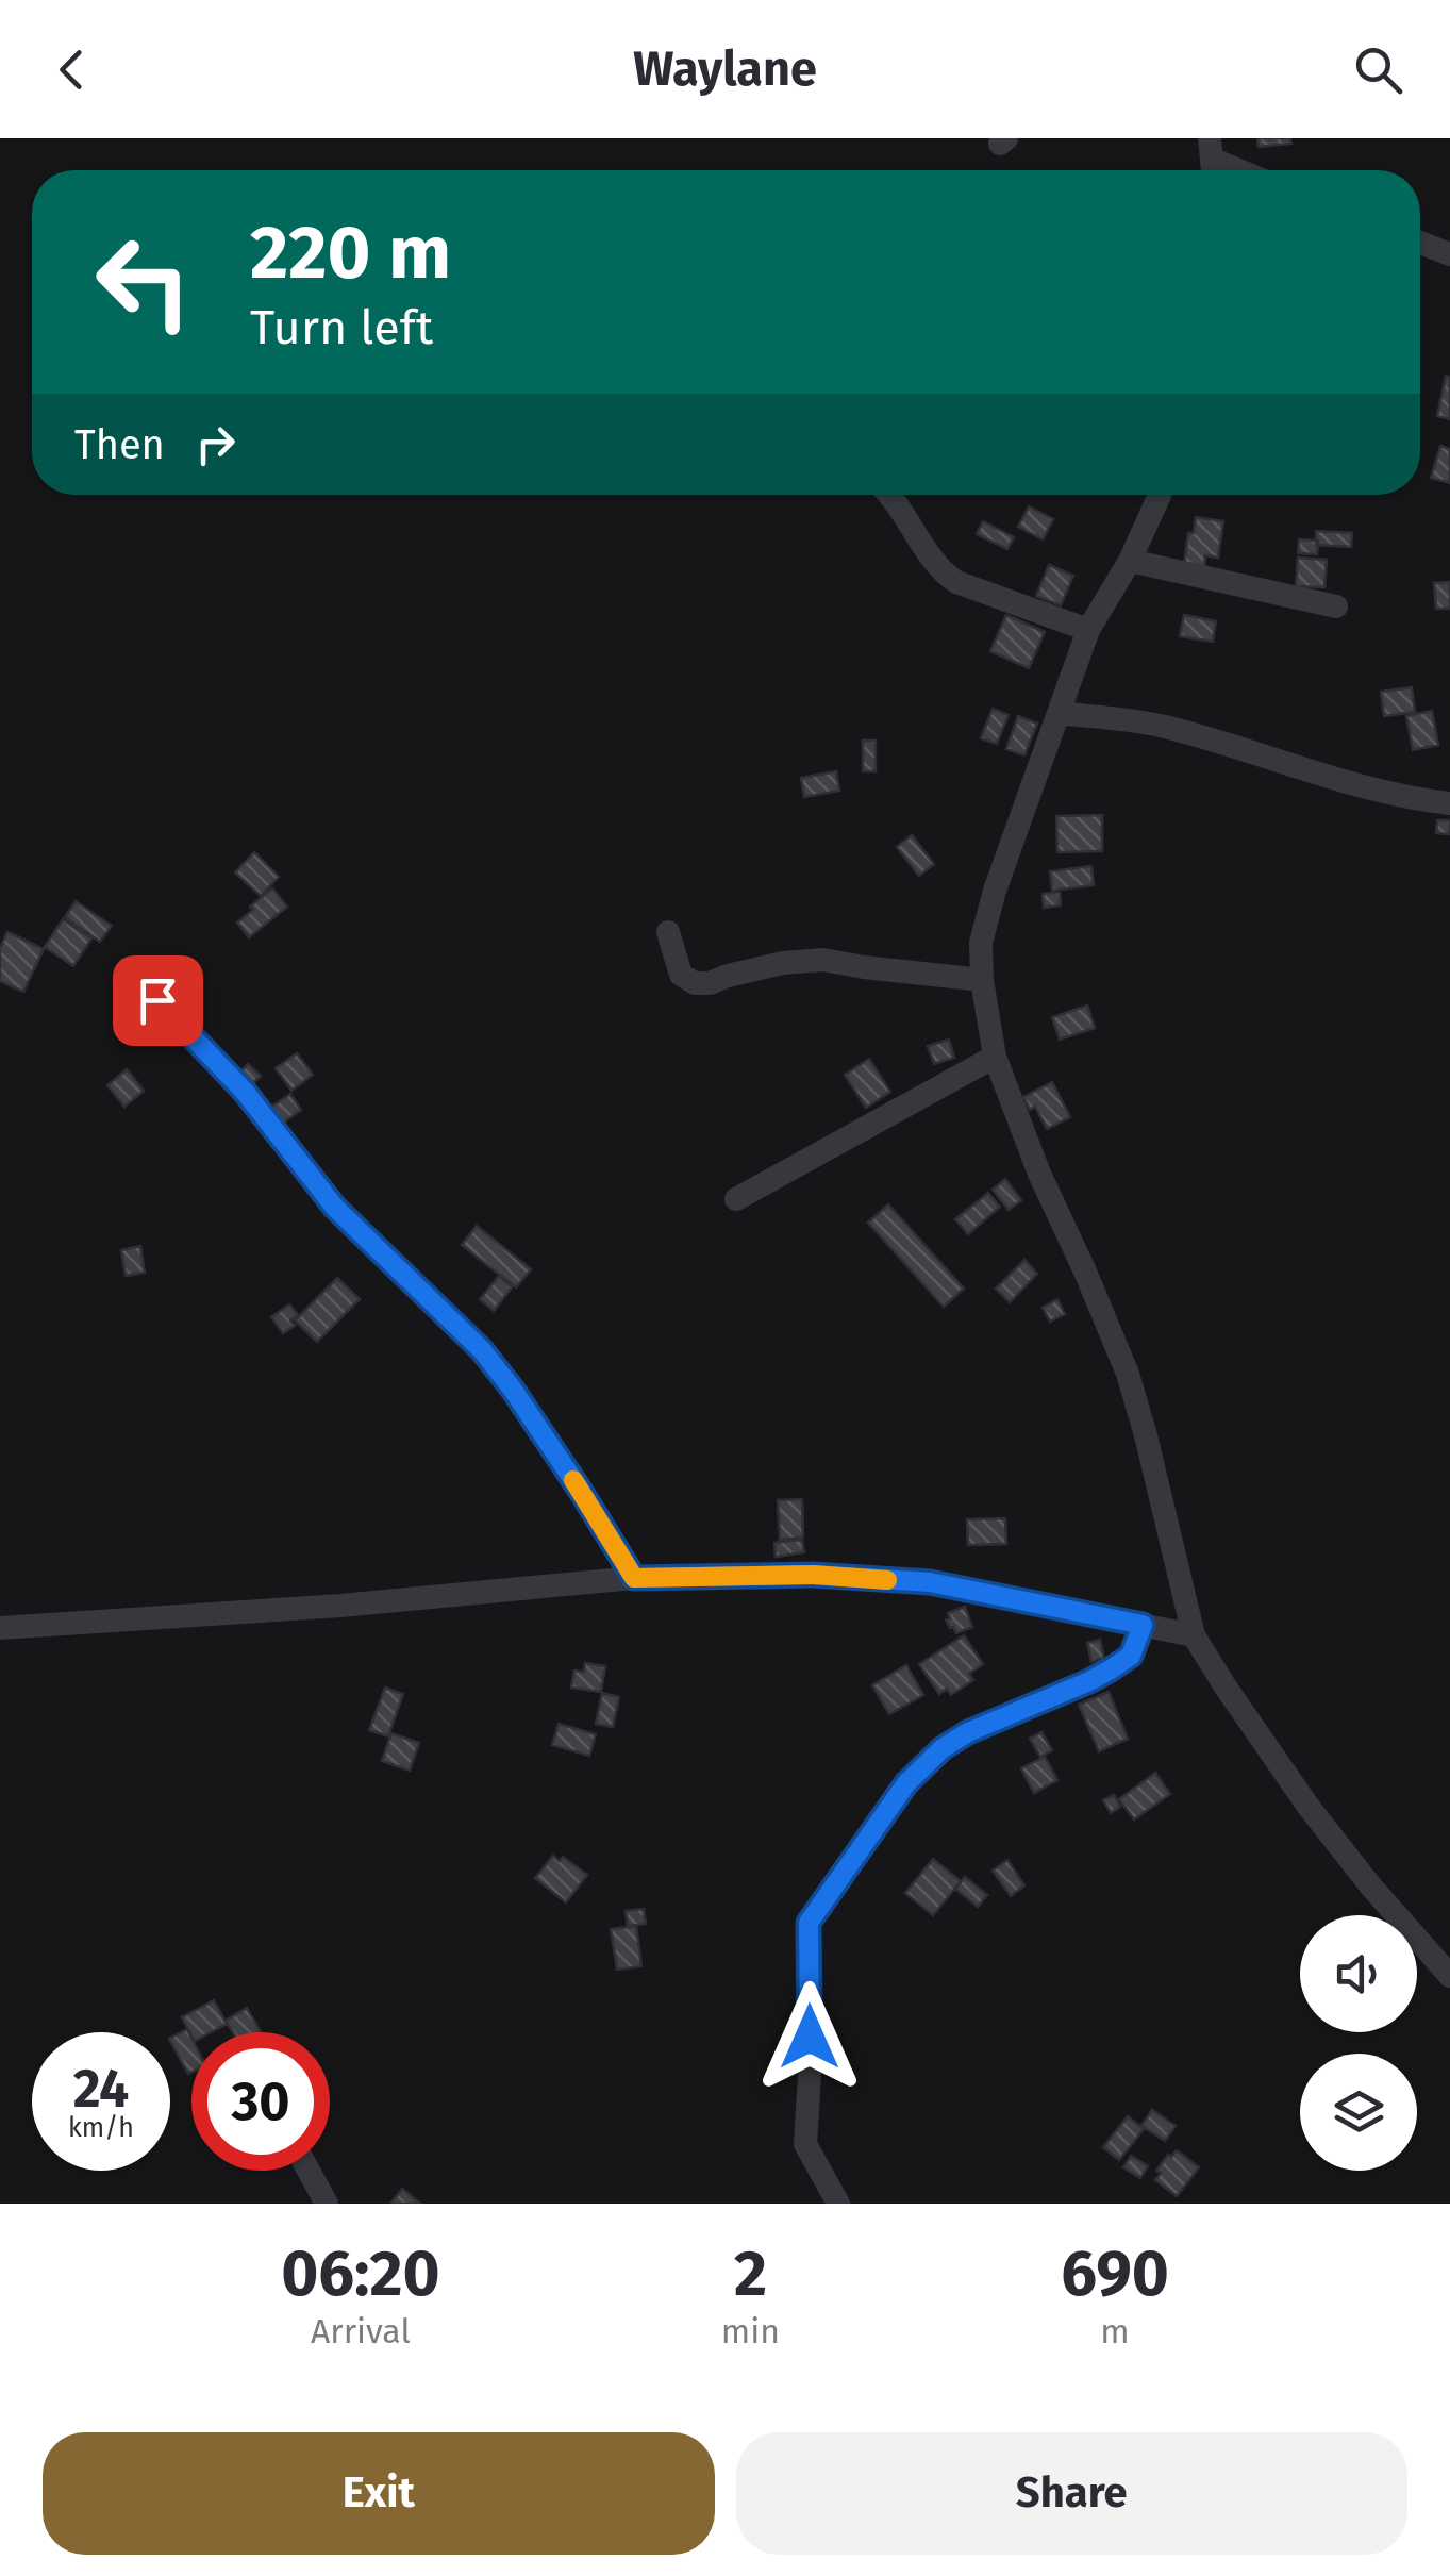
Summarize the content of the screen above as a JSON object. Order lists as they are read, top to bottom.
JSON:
{
  "page": {
    "header": "Waylane",
    "turn": ["220 m", "Turn left"],
    "then": "Then",
    "speed": "24 km/h",
    "limit": "30",
    "eta": [
      "06:20",
      "Arrival",
      "2",
      "min",
      "690",
      "m"
    ],
    "buttons": ["Exit", "Share"]
  }
}
